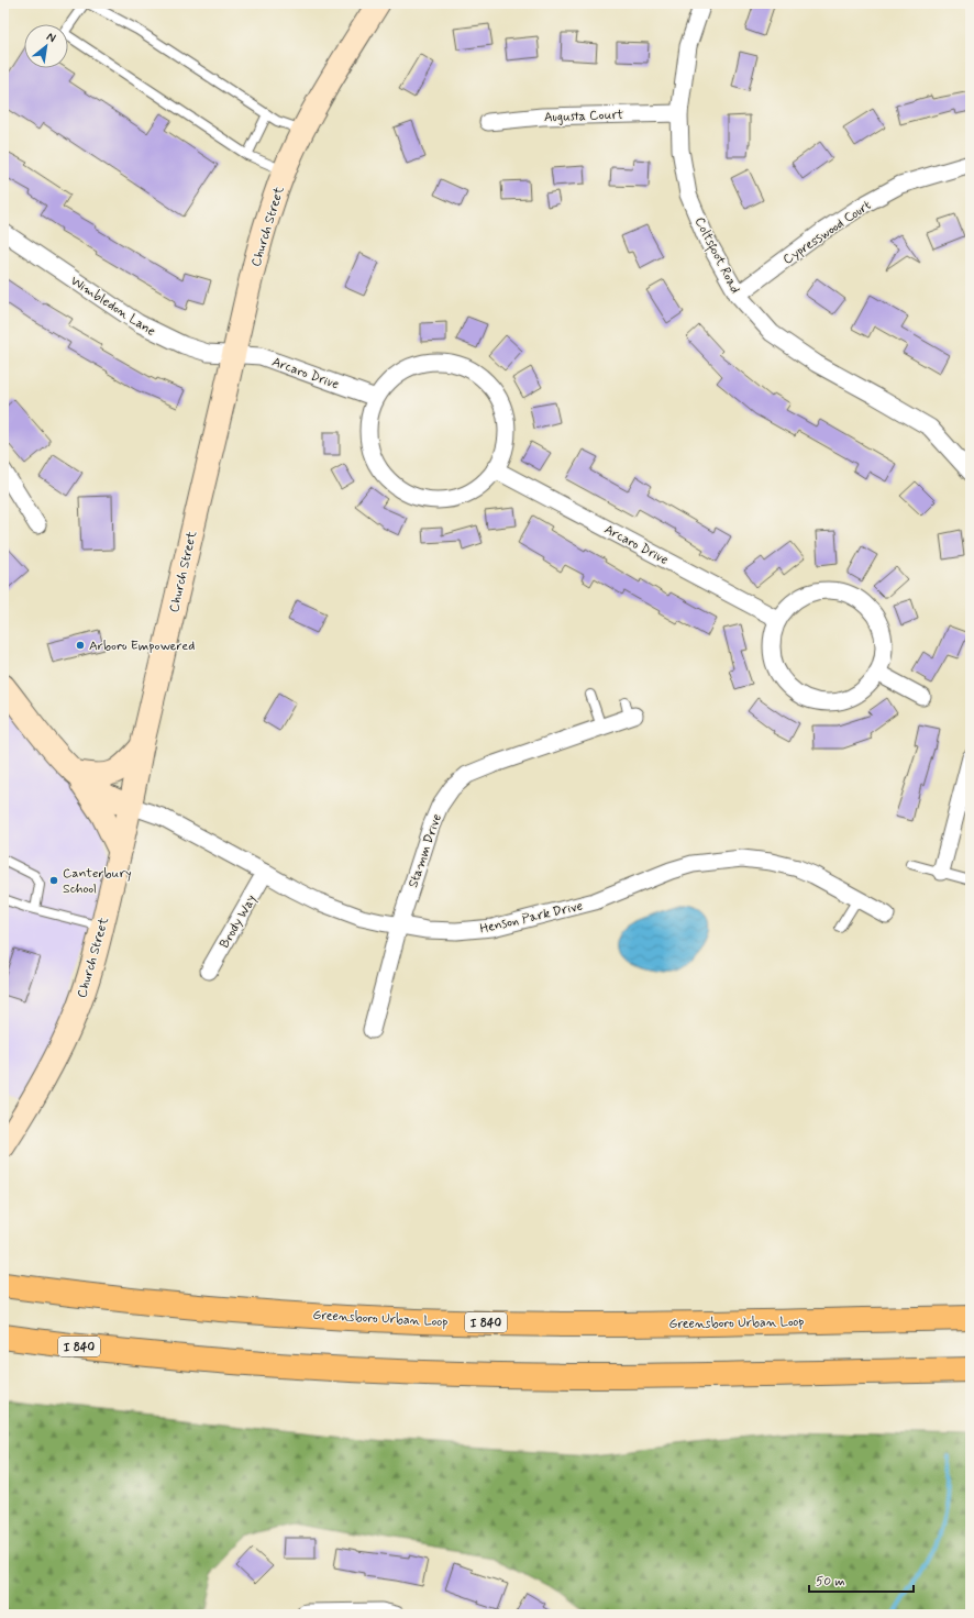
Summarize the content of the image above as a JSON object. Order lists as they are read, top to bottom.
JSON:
{
  "streets": {
    "highway": ["Greensboro Urban Loop", "I 840"],
    "street": [
      "Augusta Court",
      "Church Street",
      "Cypresswood Court",
      "Coltsfoot Road",
      "Wimbledon Lane",
      "Arcaro Drive",
      "Stamm Drive",
      "Henson Park Drive",
      "Brody Way"
    ]
  },
  "crossings": [
    ["Augusta Court", "Coltsfoot Road"],
    ["Church Street", "Wimbledon Lane"],
    ["Church Street", "Arcaro Drive"],
    ["Church Street", "Henson Park Drive"],
    ["Cypresswood Court", "Coltsfoot Road"],
    ["Wimbledon Lane", "Arcaro Drive"],
    ["Stamm Drive", "Henson Park Drive"],
    ["Henson Park Drive", "Brody Way"]
  ],
  "places": ["Arboro Empowered", "Canterbury School"],
  "scale_bar": "50 m",
  "north": "top right"
}
